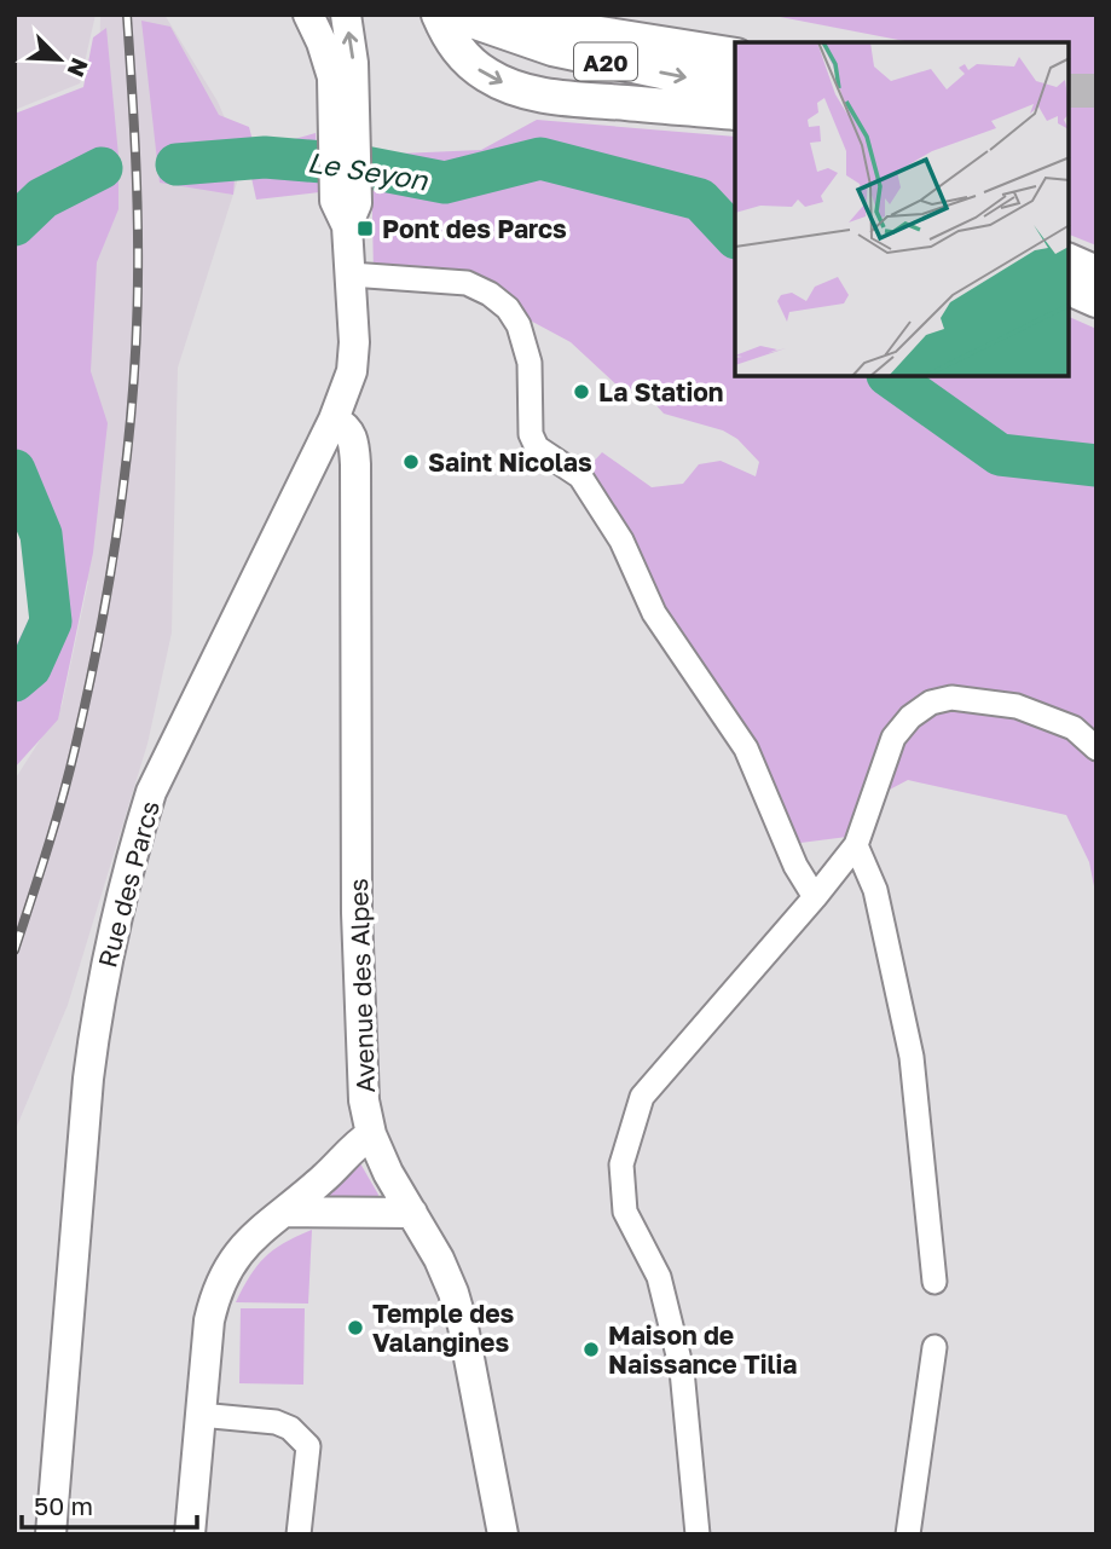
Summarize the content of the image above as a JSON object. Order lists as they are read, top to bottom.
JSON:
{
  "streets": {
    "highway": ["A20"],
    "main road": ["Rue des Parcs", "Avenue des Alpes"]
  },
  "crossings": [
    ["Rue des Parcs", "Avenue des Alpes"]
  ],
  "water": ["Le Seyon"],
  "places": {
    "transit": ["Pont des Parcs"],
    "other": [
      "La Station",
      "Saint Nicolas",
      "Temple des Valangines",
      "Maison de Naissance Tilia"
    ]
  },
  "scale_bar": "50 m",
  "north": "bottom right"
}
